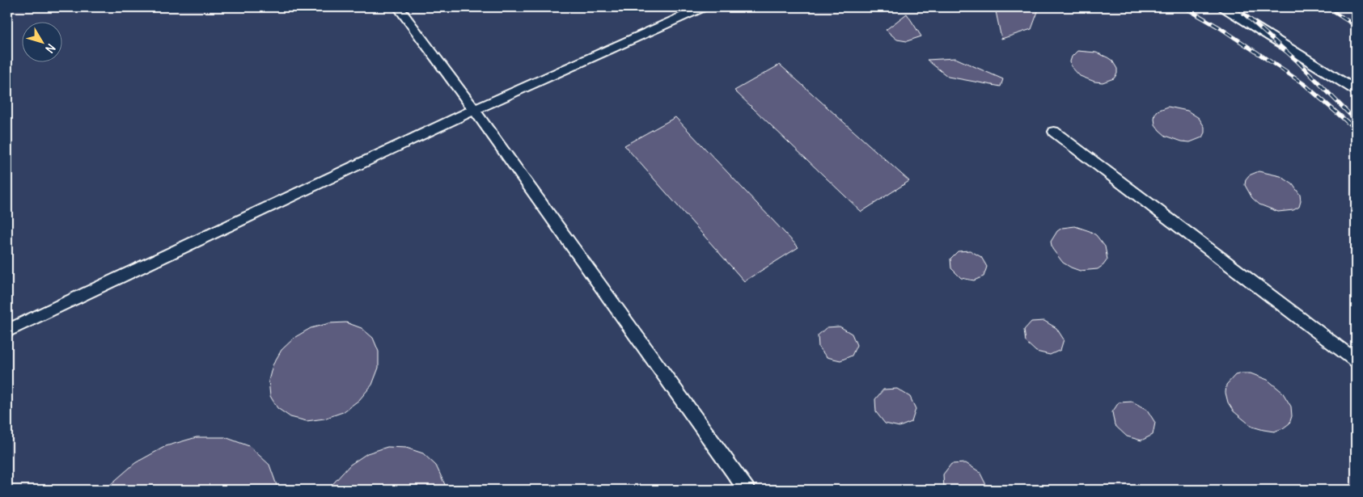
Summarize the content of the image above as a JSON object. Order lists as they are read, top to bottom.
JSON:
{
  "north": "bottom right"
}
